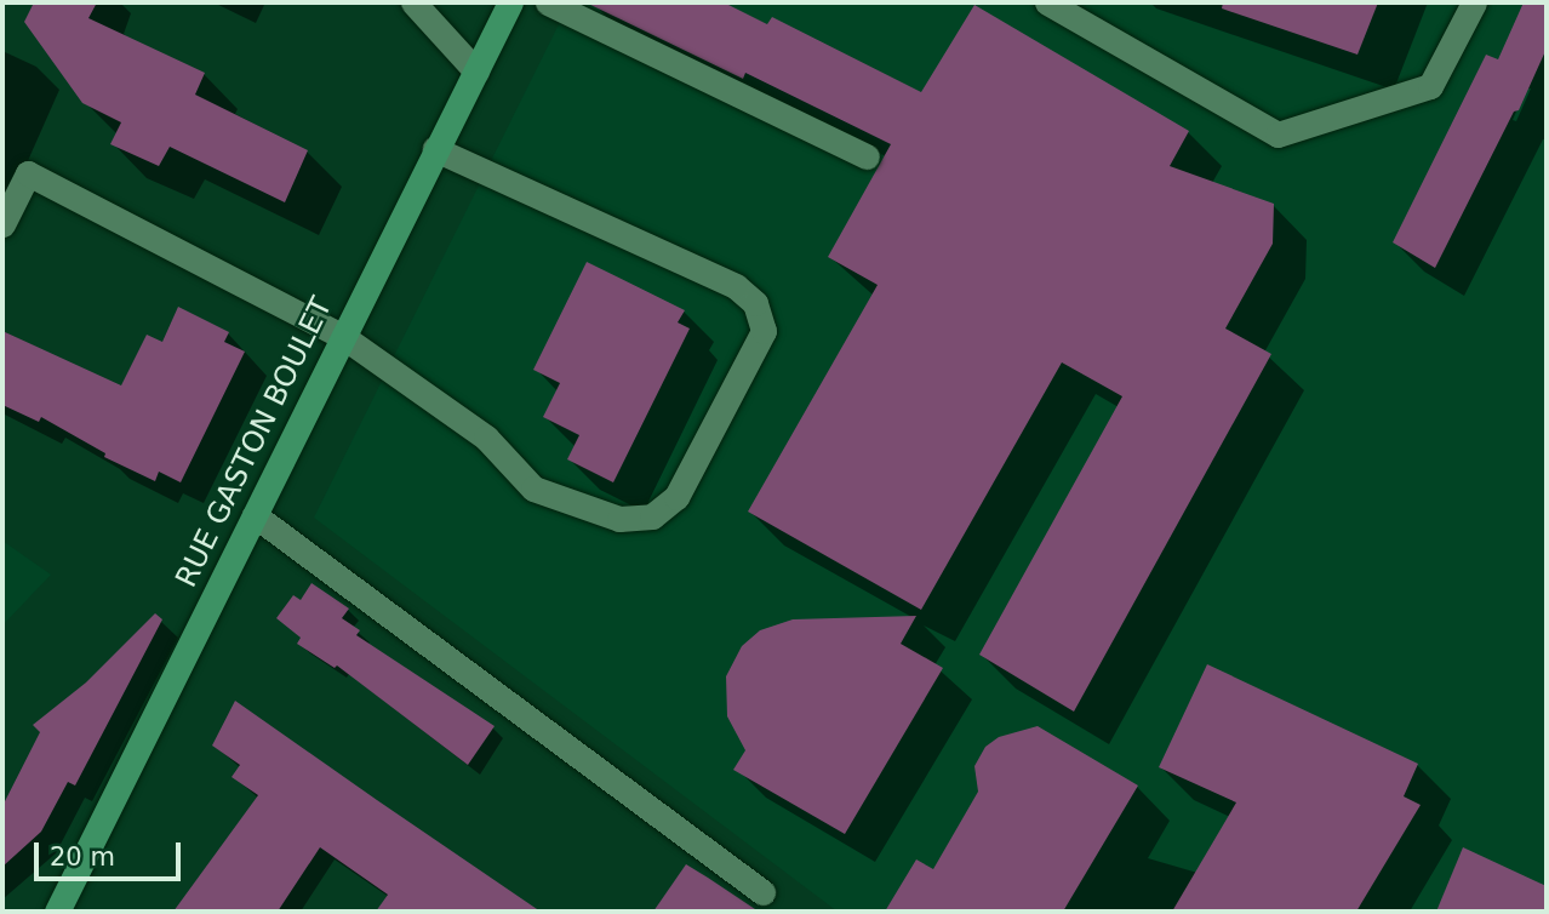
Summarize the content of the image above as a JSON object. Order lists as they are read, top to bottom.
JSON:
{
  "streets": {
    "street": ["RUE GASTON BOULET"]
  },
  "scale_bar": "20 m"
}
